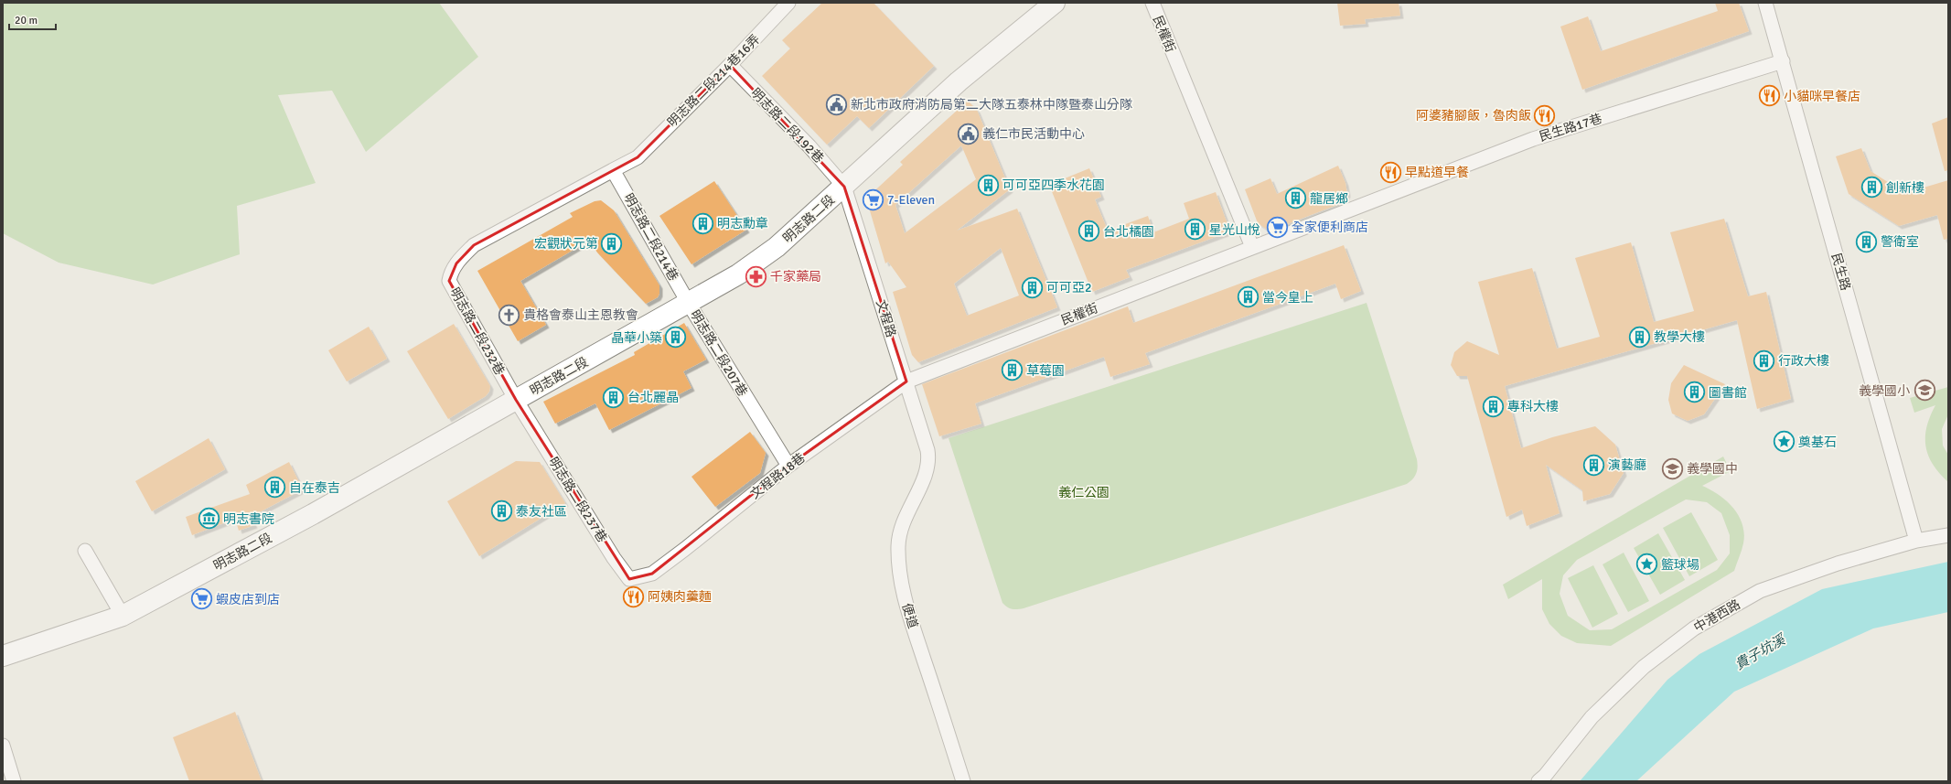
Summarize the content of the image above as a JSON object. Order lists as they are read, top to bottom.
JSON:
{
  "streets": {
    "main road": ["明志路二段"],
    "street": [
      "民權街",
      "明志路二段214巷16弄",
      "明志路二段192巷",
      "民生路17巷",
      "明志路二段214巷",
      "民生路",
      "文程路",
      "明志路二段232巷",
      "明志路二段207巷",
      "文程路18巷",
      "明志路二段237巷",
      "便道",
      "中港西路"
    ]
  },
  "crossings": [
    ["民權街", "民生路17巷"],
    ["民權街", "文程路"],
    ["民權街", "文程路18巷"],
    ["明志路二段214巷16弄", "明志路二段192巷"],
    ["明志路二段214巷16弄", "明志路二段214巷"],
    ["明志路二段214巷16弄", "明志路二段232巷"],
    ["明志路二段192巷", "明志路二段"],
    ["明志路二段192巷", "文程路"],
    ["民生路17巷", "民生路"],
    ["明志路二段", "明志路二段214巷"],
    ["明志路二段", "文程路"],
    ["明志路二段", "明志路二段232巷"],
    ["明志路二段", "明志路二段207巷"],
    ["明志路二段", "明志路二段237巷"],
    ["明志路二段214巷", "明志路二段232巷"],
    ["明志路二段214巷", "明志路二段207巷"],
    ["民生路", "中港西路"],
    ["文程路", "文程路18巷"],
    ["文程路", "便道"],
    ["明志路二段232巷", "明志路二段237巷"],
    ["明志路二段207巷", "文程路18巷"],
    ["文程路18巷", "明志路二段237巷"]
  ],
  "water": ["貴子坑溪"],
  "parks": ["義仁公園"],
  "places": {
    "restaurant": [
      "小貓咪早餐店",
      "阿婆豬腳飯，魯肉飯",
      "早點道早餐",
      "阿姨肉羹麵"
    ],
    "public building": ["新北市政府消防局第二大隊五泰林中隊暨泰山分隊", "義仁市民活動中心"],
    "building": [
      "可可亞四季水花園",
      "創新樓",
      "龍居鄉",
      "明志勳章",
      "星光山悅",
      "台北橘園",
      "警衛室",
      "宏觀狀元第",
      "可可亞2",
      "當今皇上",
      "教學大樓",
      "晶華小築",
      "行政大樓",
      "草莓園",
      "圖書館",
      "台北麗晶",
      "專科大樓",
      "演藝廳",
      "自在泰吉",
      "泰友社區"
    ],
    "supermarket": ["7-Eleven", "全家便利商店", "蝦皮店到店"],
    "pharmacy": ["千家藥局"],
    "church": ["貴格會泰山主恩教會"],
    "school or university": ["義學國小", "義學國中"],
    "place": ["奠基石", "籃球場"],
    "museum": ["明志書院"]
  },
  "scale_bar": "20 m"
}
